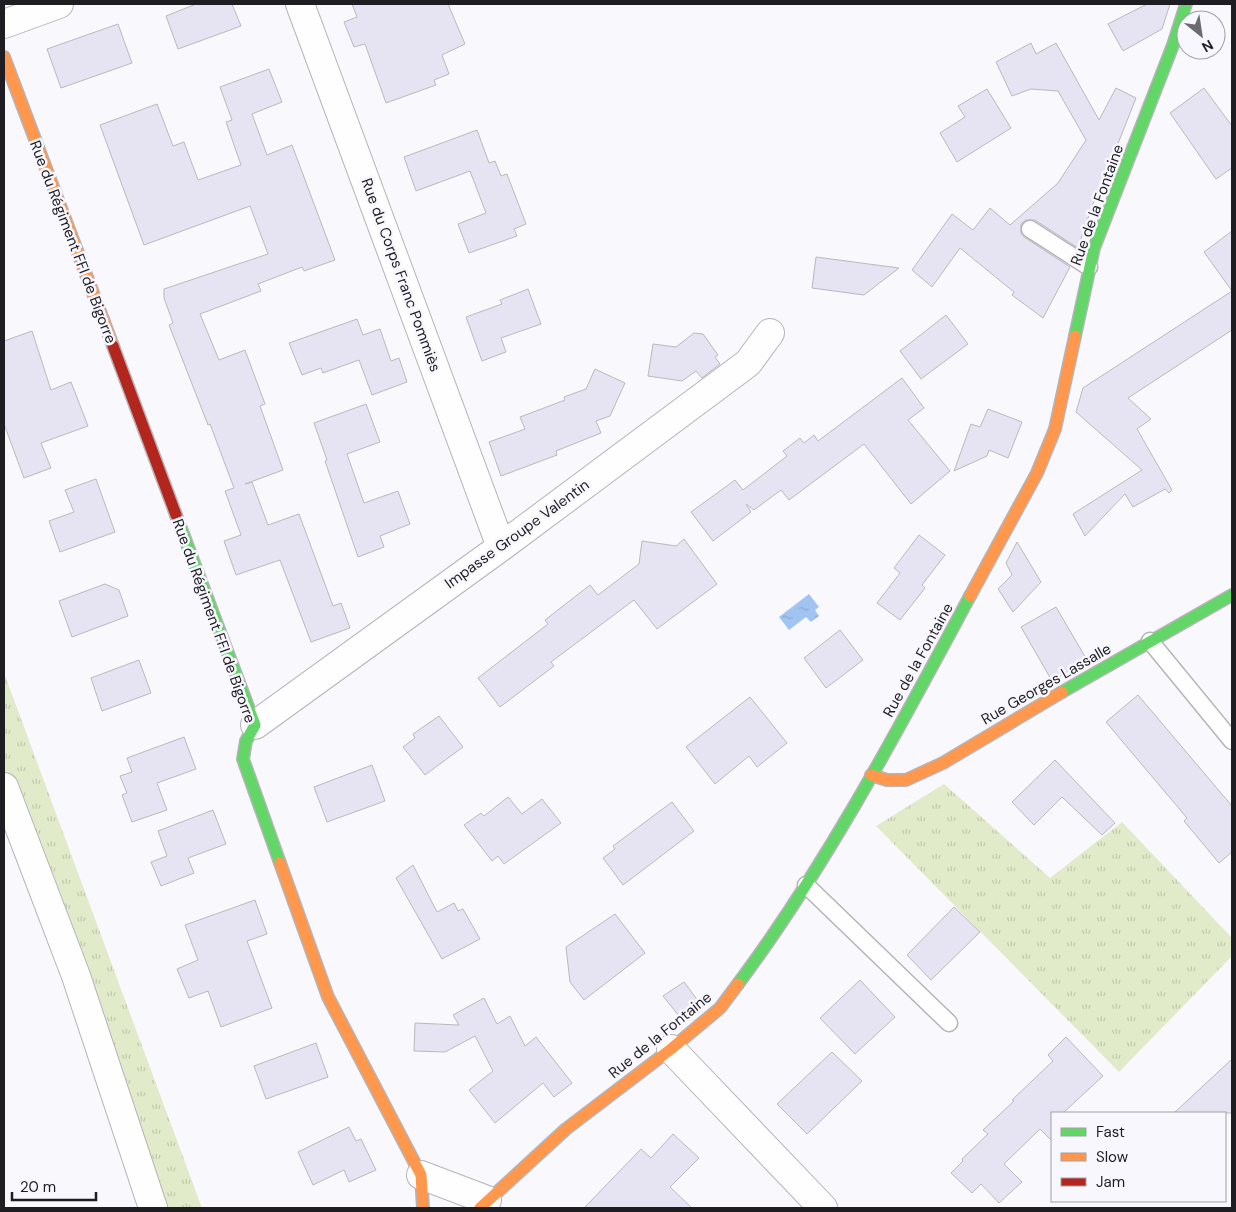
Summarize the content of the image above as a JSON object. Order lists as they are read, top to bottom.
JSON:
{
  "streets": {
    "street": [
      "Rue de la Fontaine",
      "Rue du Régiment FFI de Bigorre",
      "Rue du Corps Franc Pommiès",
      "Impasse Groupe Valentin",
      "Rue Georges Lassalle"
    ]
  },
  "crossings": [
    ["Rue de la Fontaine", "Rue Georges Lassalle"],
    ["Rue du Régiment FFI de Bigorre", "Impasse Groupe Valentin"],
    ["Rue du Corps Franc Pommiès", "Impasse Groupe Valentin"]
  ],
  "legend": ["Fast", "Slow", "Jam"],
  "scale_bar": "20 m",
  "north": "bottom right"
}
